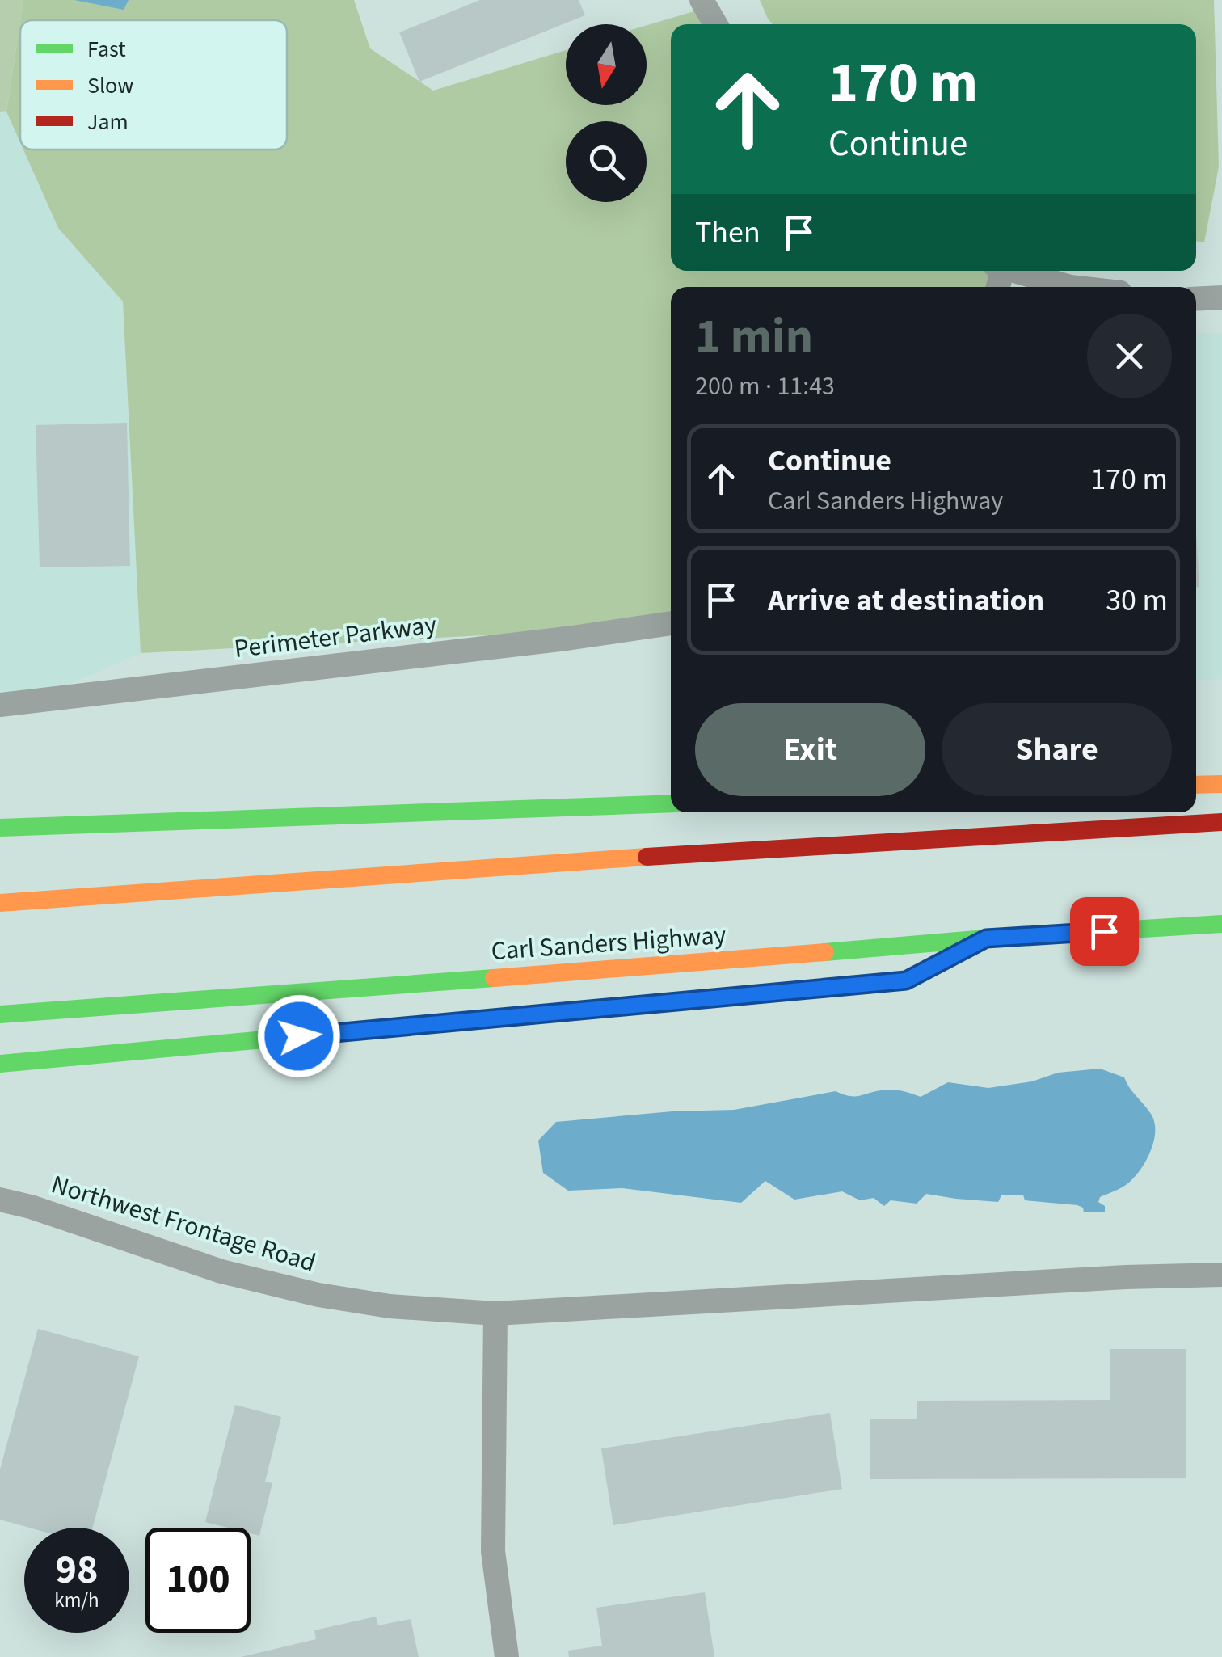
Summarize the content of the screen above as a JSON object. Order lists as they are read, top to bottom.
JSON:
{
  "streets": {
    "highway": ["Carl Sanders Highway"],
    "street": ["Perimeter Parkway", "Northwest Frontage Road"]
  },
  "legend": ["Fast", "Slow", "Jam"],
  "north": "bottom",
  "page": {
    "turn": ["170 m", "Continue"],
    "then": "Then",
    "heading": ["1 min", "200 m · 11:43"],
    "list": [
      {
        "name": "Continue",
        "note": "Carl Sanders Highway",
        "value": "170 m"
      },
      {
        "name": "Arrive at destination",
        "value": "30 m"
      }
    ],
    "buttons": ["Exit", "Share"],
    "speed": "98 km/h",
    "limit": "100"
  }
}
